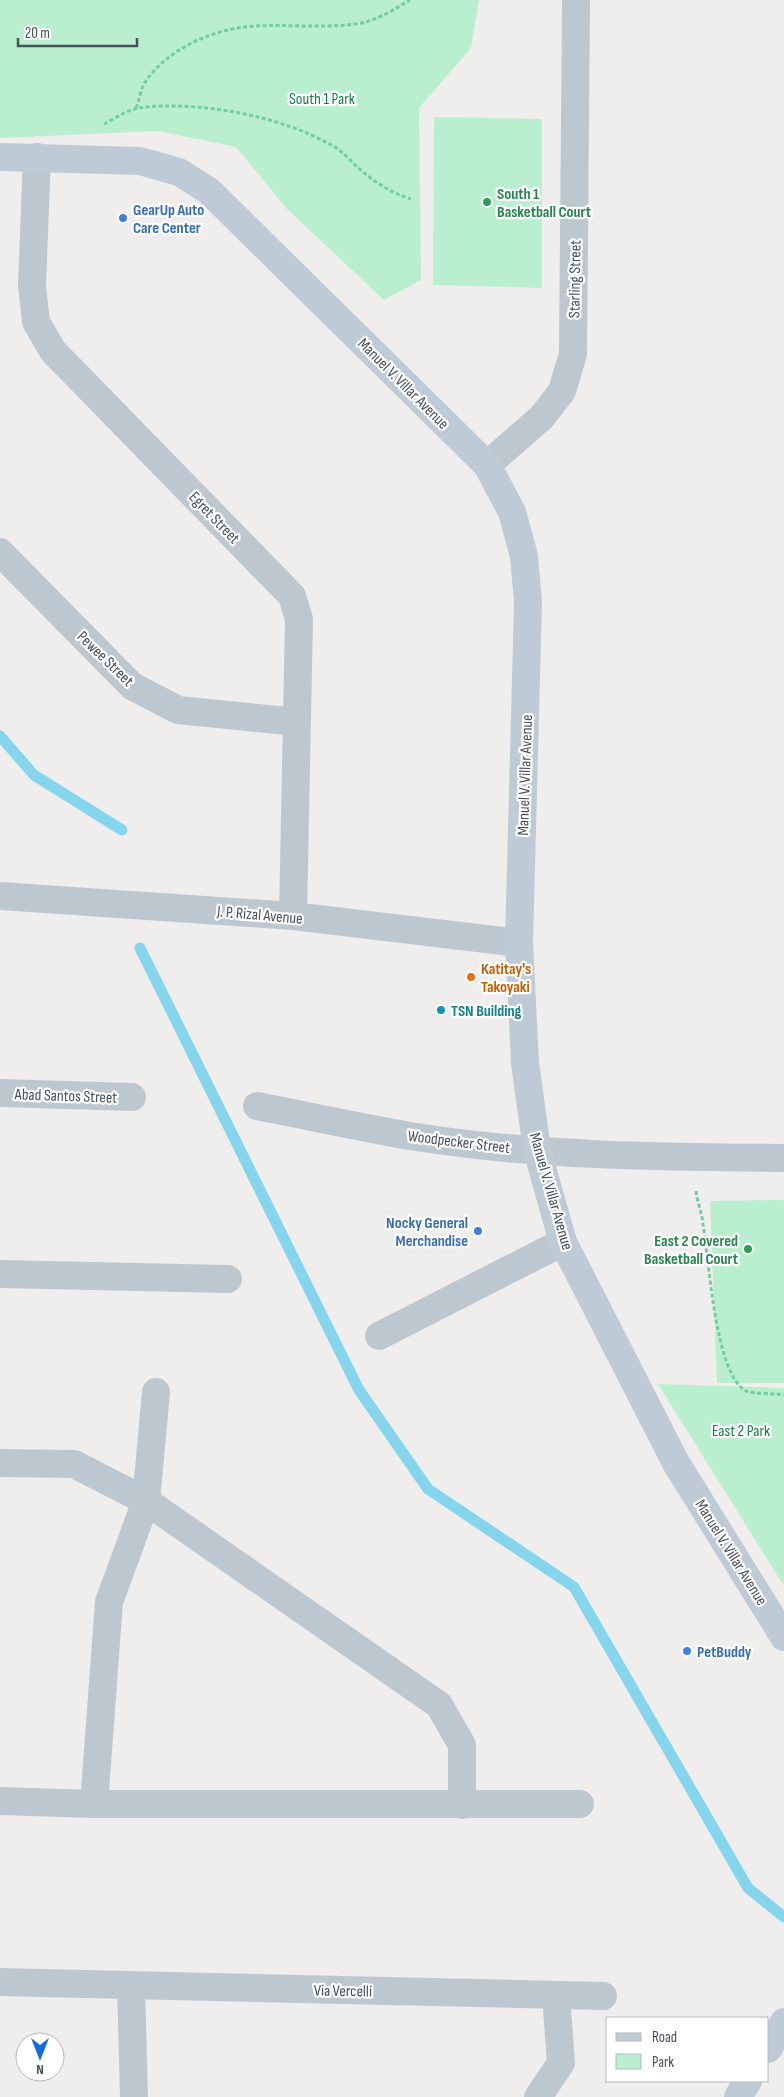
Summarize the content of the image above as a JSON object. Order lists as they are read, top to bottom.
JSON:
{
  "streets": {
    "street": [
      "Starling Street",
      "Manuel V. Villar Avenue",
      "Egret Street",
      "Pewee Street",
      "J. P. Rizal Avenue",
      "Abad Santos Street",
      "Woodpecker Street",
      "Via Vercelli"
    ]
  },
  "crossings": [
    ["Starling Street", "Manuel V. Villar Avenue"],
    ["Manuel V. Villar Avenue", "Egret Street"],
    ["Manuel V. Villar Avenue", "J. P. Rizal Avenue"],
    ["Manuel V. Villar Avenue", "Woodpecker Street"],
    ["Egret Street", "Pewee Street"],
    ["Egret Street", "J. P. Rizal Avenue"]
  ],
  "parks": ["South 1 Park", "East 2 Park"],
  "places": [
    "South 1 Basketball Court",
    "GearUp Auto Care Center",
    "Katitay's Takoyaki",
    "TSN Building",
    "Nocky General Merchandise",
    "East 2 Covered Basketball Court",
    "PetBuddy"
  ],
  "legend": ["Road", "Park"],
  "scale_bar": "20 m",
  "north": "bottom"
}
